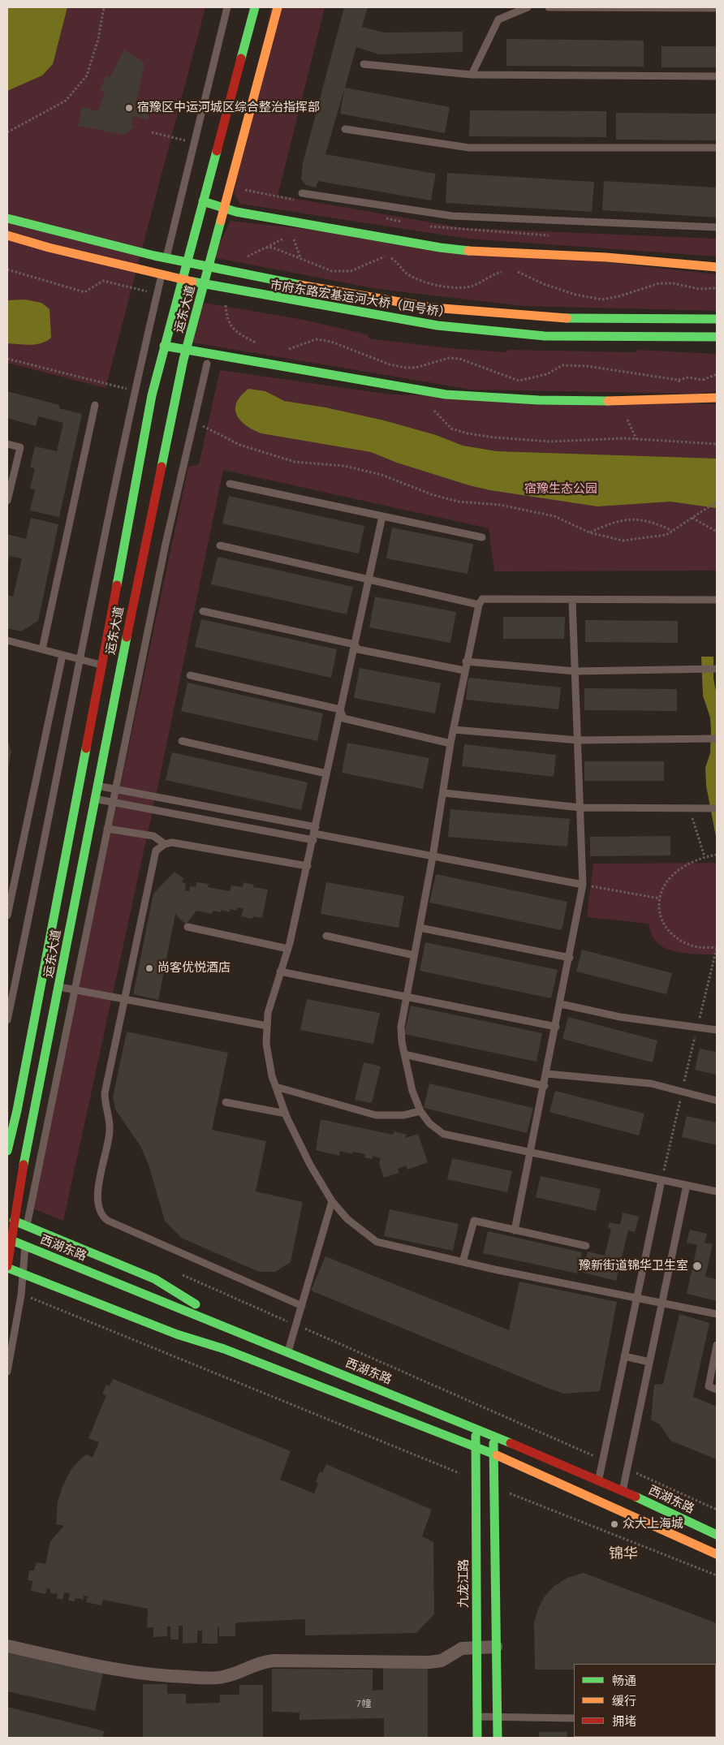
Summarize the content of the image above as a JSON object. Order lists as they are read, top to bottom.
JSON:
{
  "streets": {
    "main road": [
      "市府东路宏基运河大桥（四号桥）",
      "运东大道",
      "西湖东路",
      "九龙江路"
    ]
  },
  "crossings": [
    ["运东大道", "西湖东路"],
    ["西湖东路", "九龙江路"]
  ],
  "districts": ["锦华"],
  "parks": ["宿豫生态公园"],
  "places": [
    "宿豫区中运河城区综合整治指挥部",
    "尚客优悦酒店",
    "豫新街道锦华卫生室",
    "众大上海城"
  ],
  "house_numbers": ["7幢"],
  "legend": ["畅通", "缓行", "拥堵"]
}
